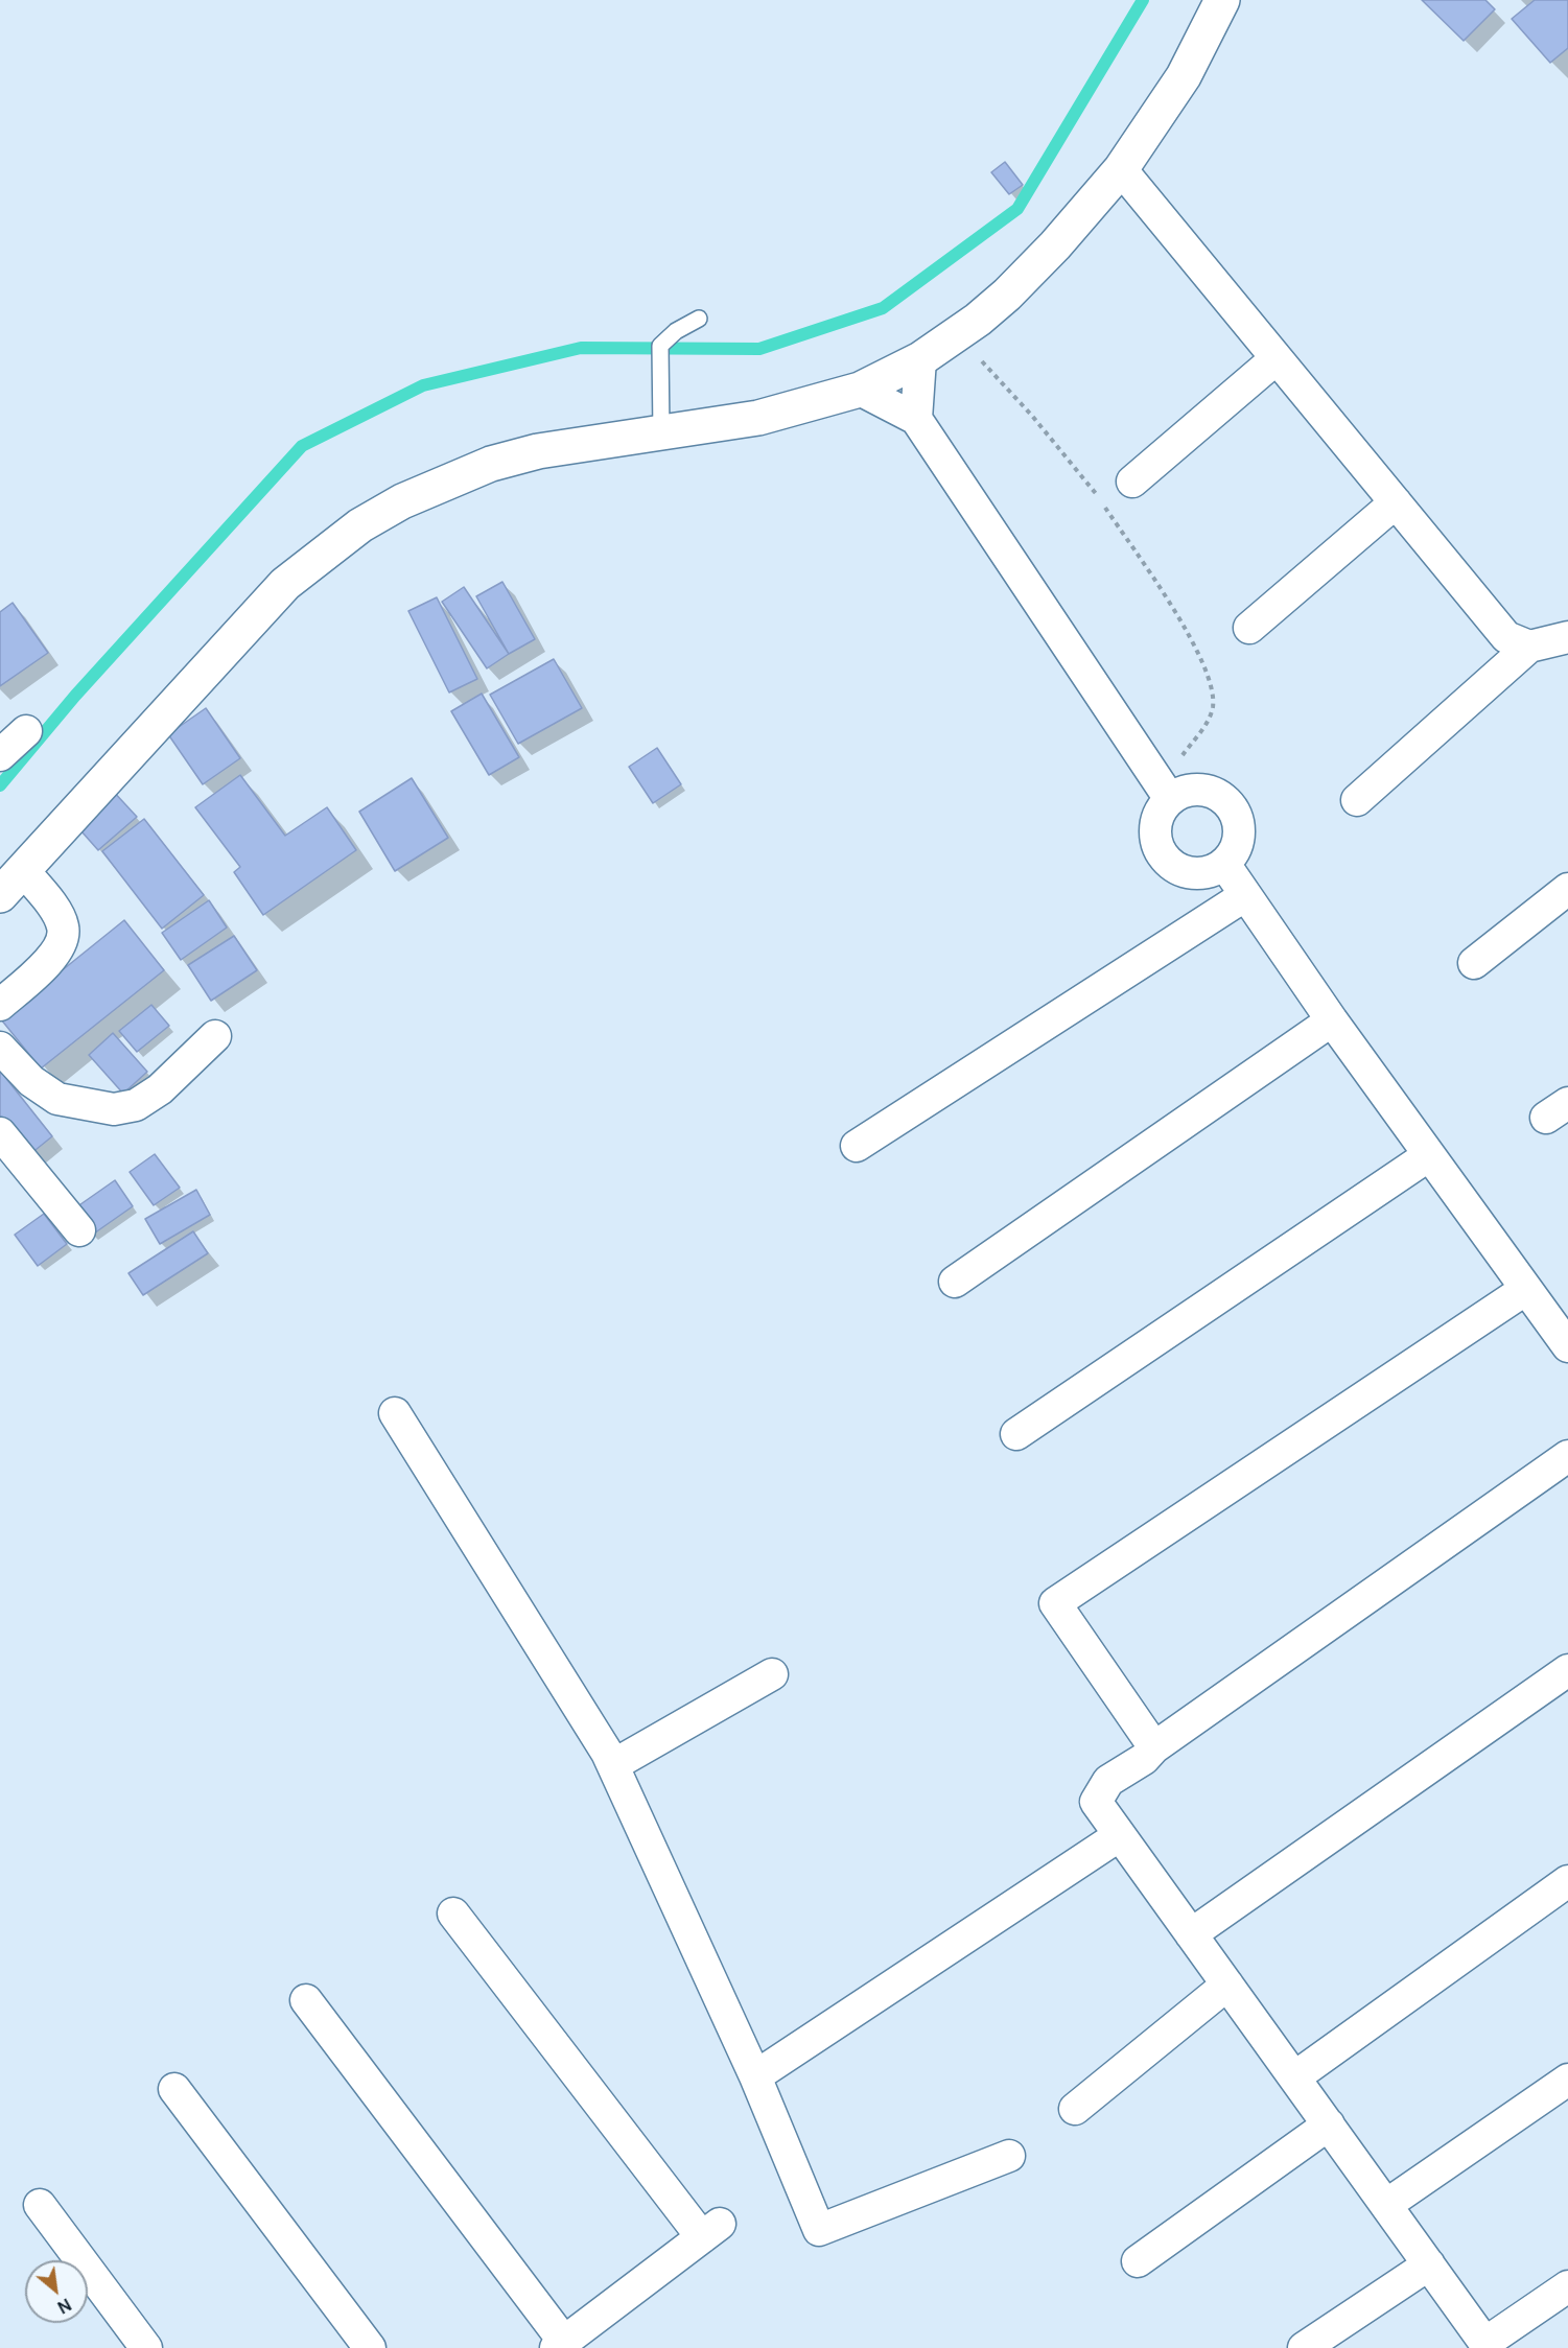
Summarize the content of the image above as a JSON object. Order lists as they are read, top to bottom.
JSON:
{
  "north": "bottom right"
}
